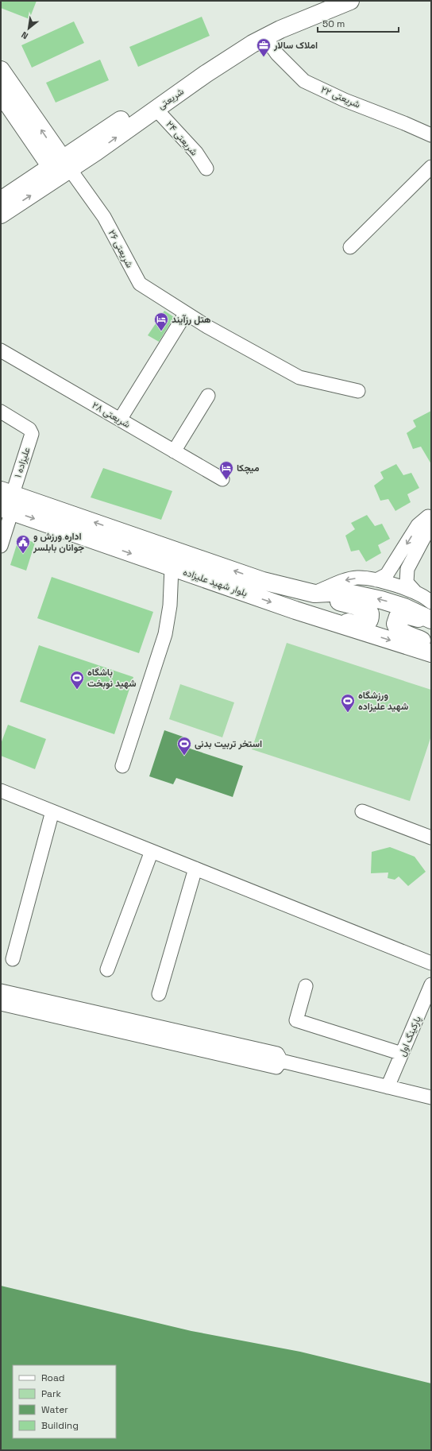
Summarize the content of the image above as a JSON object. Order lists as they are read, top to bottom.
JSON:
{
  "streets": {
    "main road": ["شریعتی", "بلوار شهید علیزاده"],
    "street": [
      "شریعتی ۲۲",
      "شریعتی ۲۴",
      "شریعتی ۲۶",
      "شریعتی ۲۸",
      "علیزاده ۱",
      "پارکینگ اول"
    ]
  },
  "crossings": [
    ["شریعتی ۲۲", "شریعتی"],
    ["شریعتی", "شریعتی ۲۴"],
    ["شریعتی", "شریعتی ۲۶"],
    ["علیزاده ۱", "بلوار شهید علیزاده"]
  ],
  "places": {
    "office": ["املاک سالار"],
    "hotel": ["هتل رزآیند", "میچکا"],
    "public building": ["اداره ورزش و جوانان بابلسر"],
    "sports": ["باشگاه شهید نوبخت", "ورزشگاه شهید علیزاده", "استخر تربیت بدنی"]
  },
  "legend": [
    "Road",
    "Park",
    "Water",
    "Building"
  ],
  "scale_bar": "50 m",
  "north": "bottom left"
}
